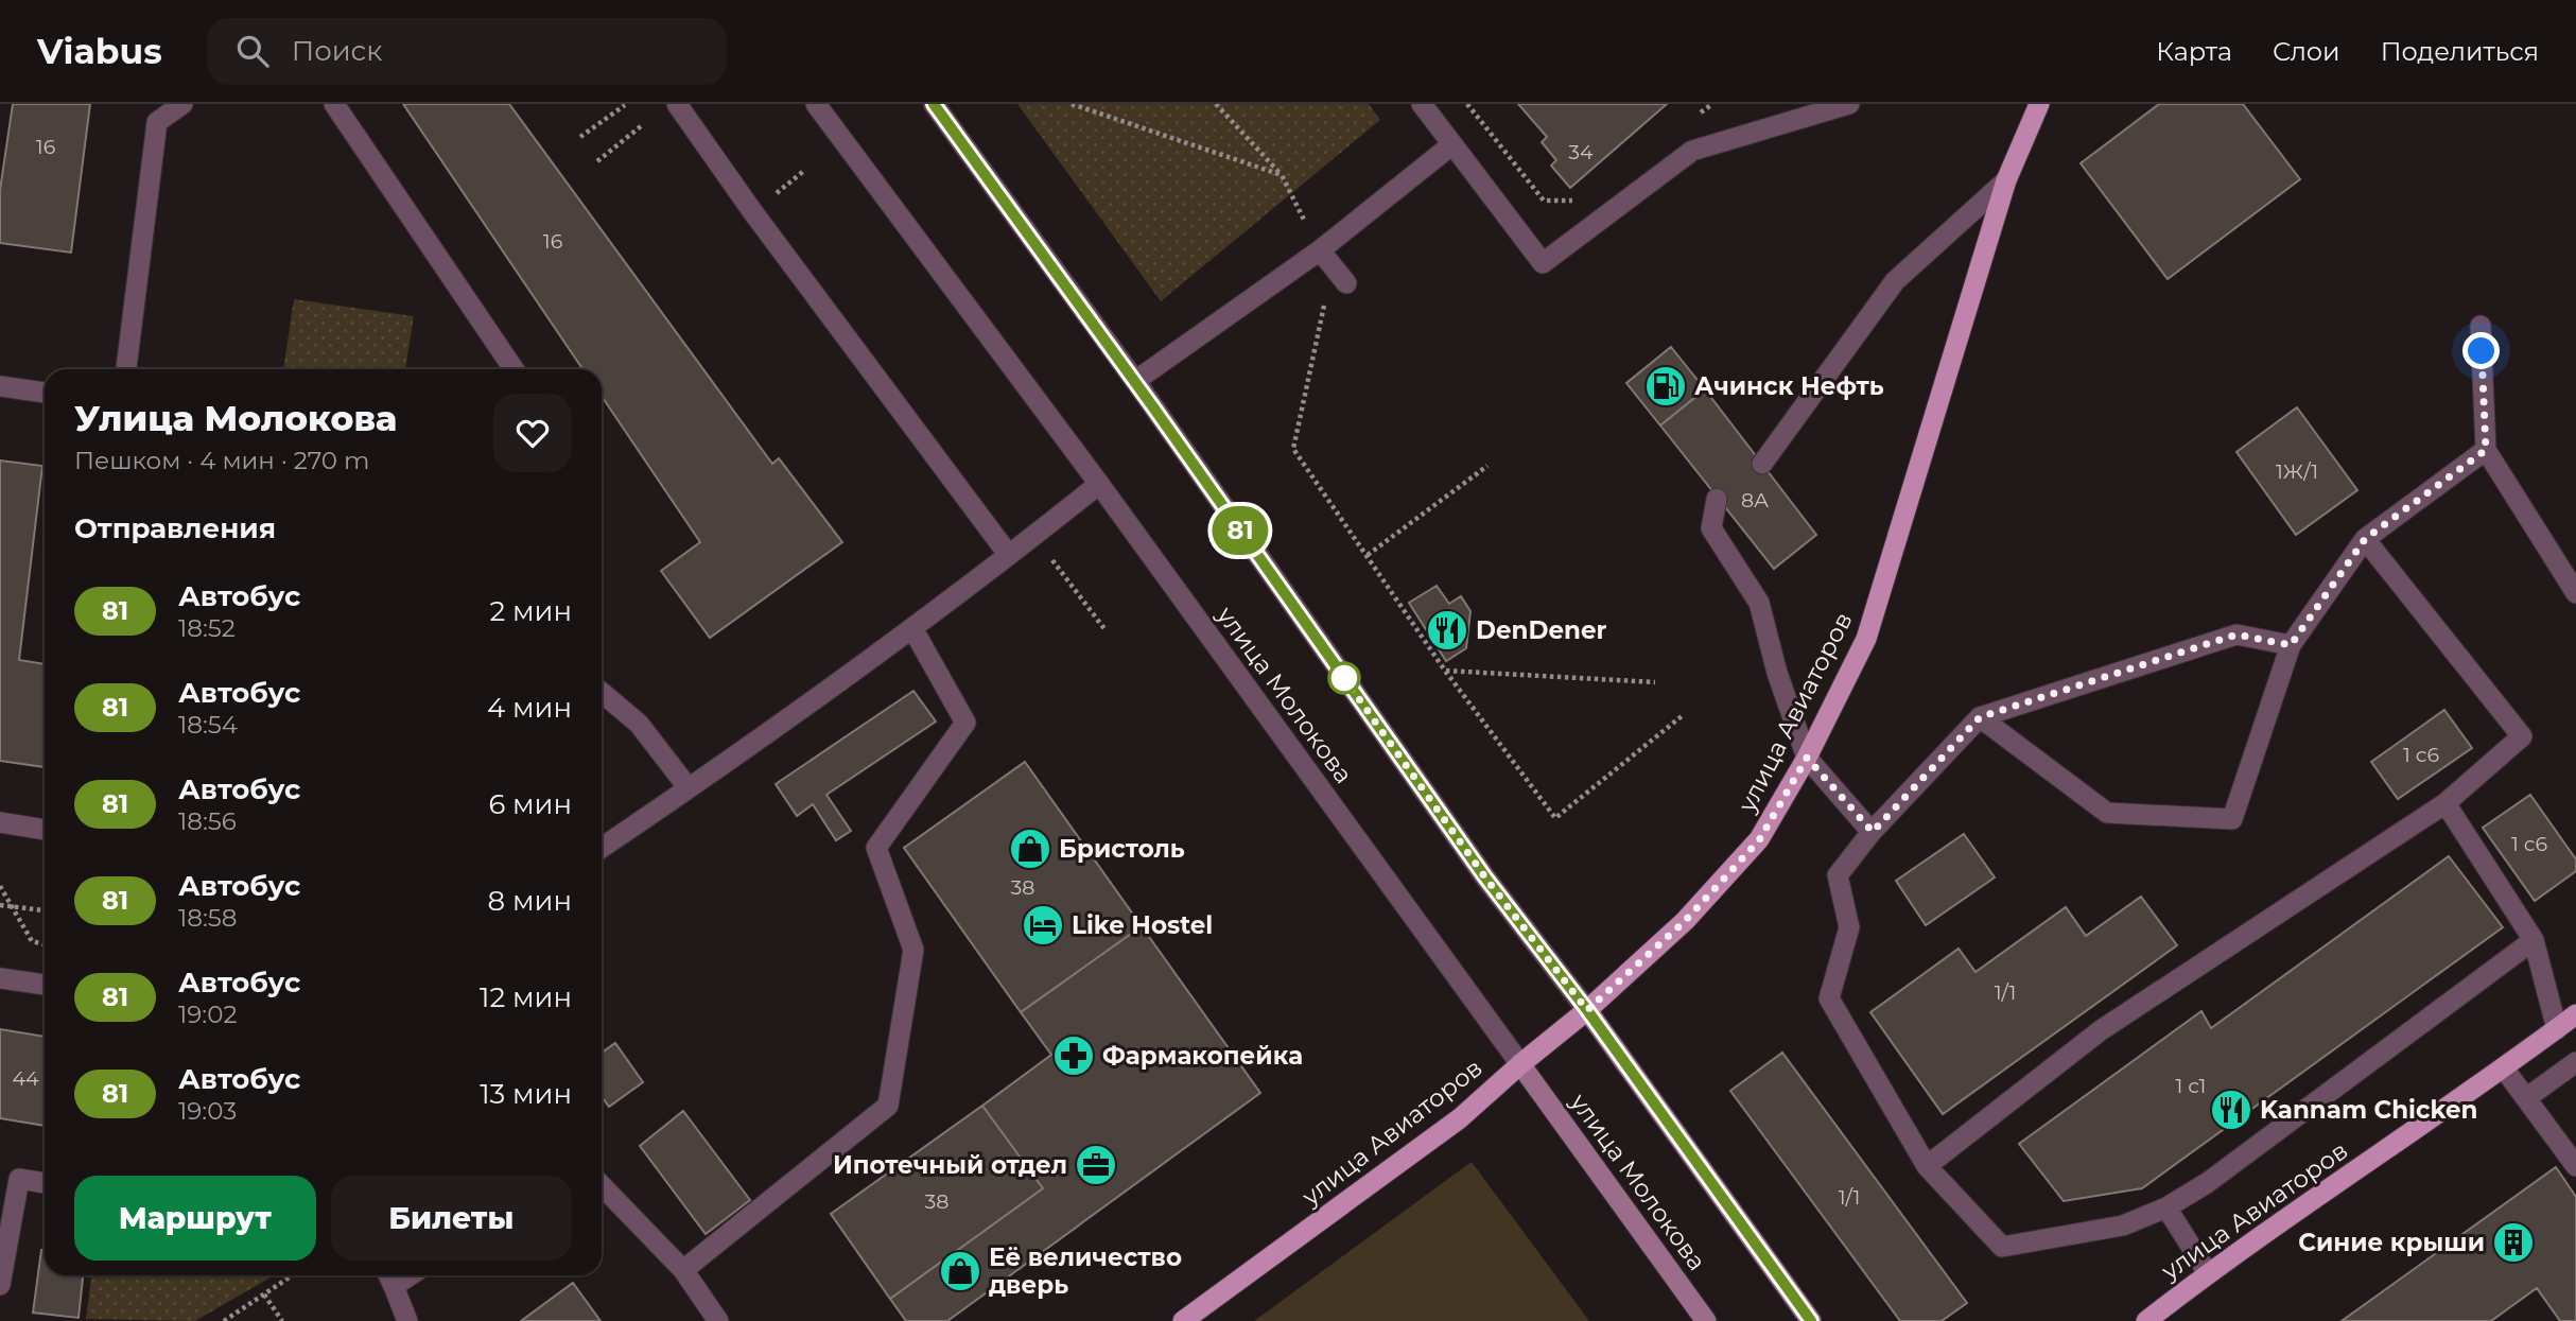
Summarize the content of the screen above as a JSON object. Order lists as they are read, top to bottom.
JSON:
{
  "streets": {
    "main road": ["улица Молокова", "улица Авиаторов"]
  },
  "crossings": [
    ["улица Молокова", "улица Авиаторов"]
  ],
  "places": {
    "fuel station": ["Ачинск Нефть"],
    "restaurant": ["DenDener", "Kannam Chicken"],
    "shop": ["Бристоль", "Её величество дверь"],
    "hotel": ["Like Hostel"],
    "pharmacy": ["Фармакопейка"],
    "office": ["Ипотечный отдел"],
    "building": ["Синие крыши"]
  },
  "lines": ["bus line 81"],
  "house_numbers": [
    "16",
    "34",
    "16",
    "1Ж/1",
    "8А",
    "1 с6",
    "1 с6",
    "38",
    "1/1",
    "44",
    "1 с1",
    "1/1",
    "38"
  ],
  "page": {
    "header": "Viabus",
    "search": "Поиск",
    "nav": ["Карта", "Слои", "Поделиться"],
    "on_map": "81",
    "heading": [
      ["Улица Молокова", "Пешком · 4 мин · 270 m"],
      "Отправления"
    ],
    "list": [
      {
        "mark": "81",
        "name": "Автобус",
        "note": "18:52",
        "value": "2 мин"
      },
      {
        "mark": "81",
        "name": "Автобус",
        "note": "18:54",
        "value": "4 мин"
      },
      {
        "mark": "81",
        "name": "Автобус",
        "note": "18:56",
        "value": "6 мин"
      },
      {
        "mark": "81",
        "name": "Автобус",
        "note": "18:58",
        "value": "8 мин"
      },
      {
        "mark": "81",
        "name": "Автобус",
        "note": "19:02",
        "value": "12 мин"
      },
      {
        "mark": "81",
        "name": "Автобус",
        "note": "19:03",
        "value": "13 мин"
      }
    ],
    "buttons": ["Маршрут", "Билеты"]
  }
}
